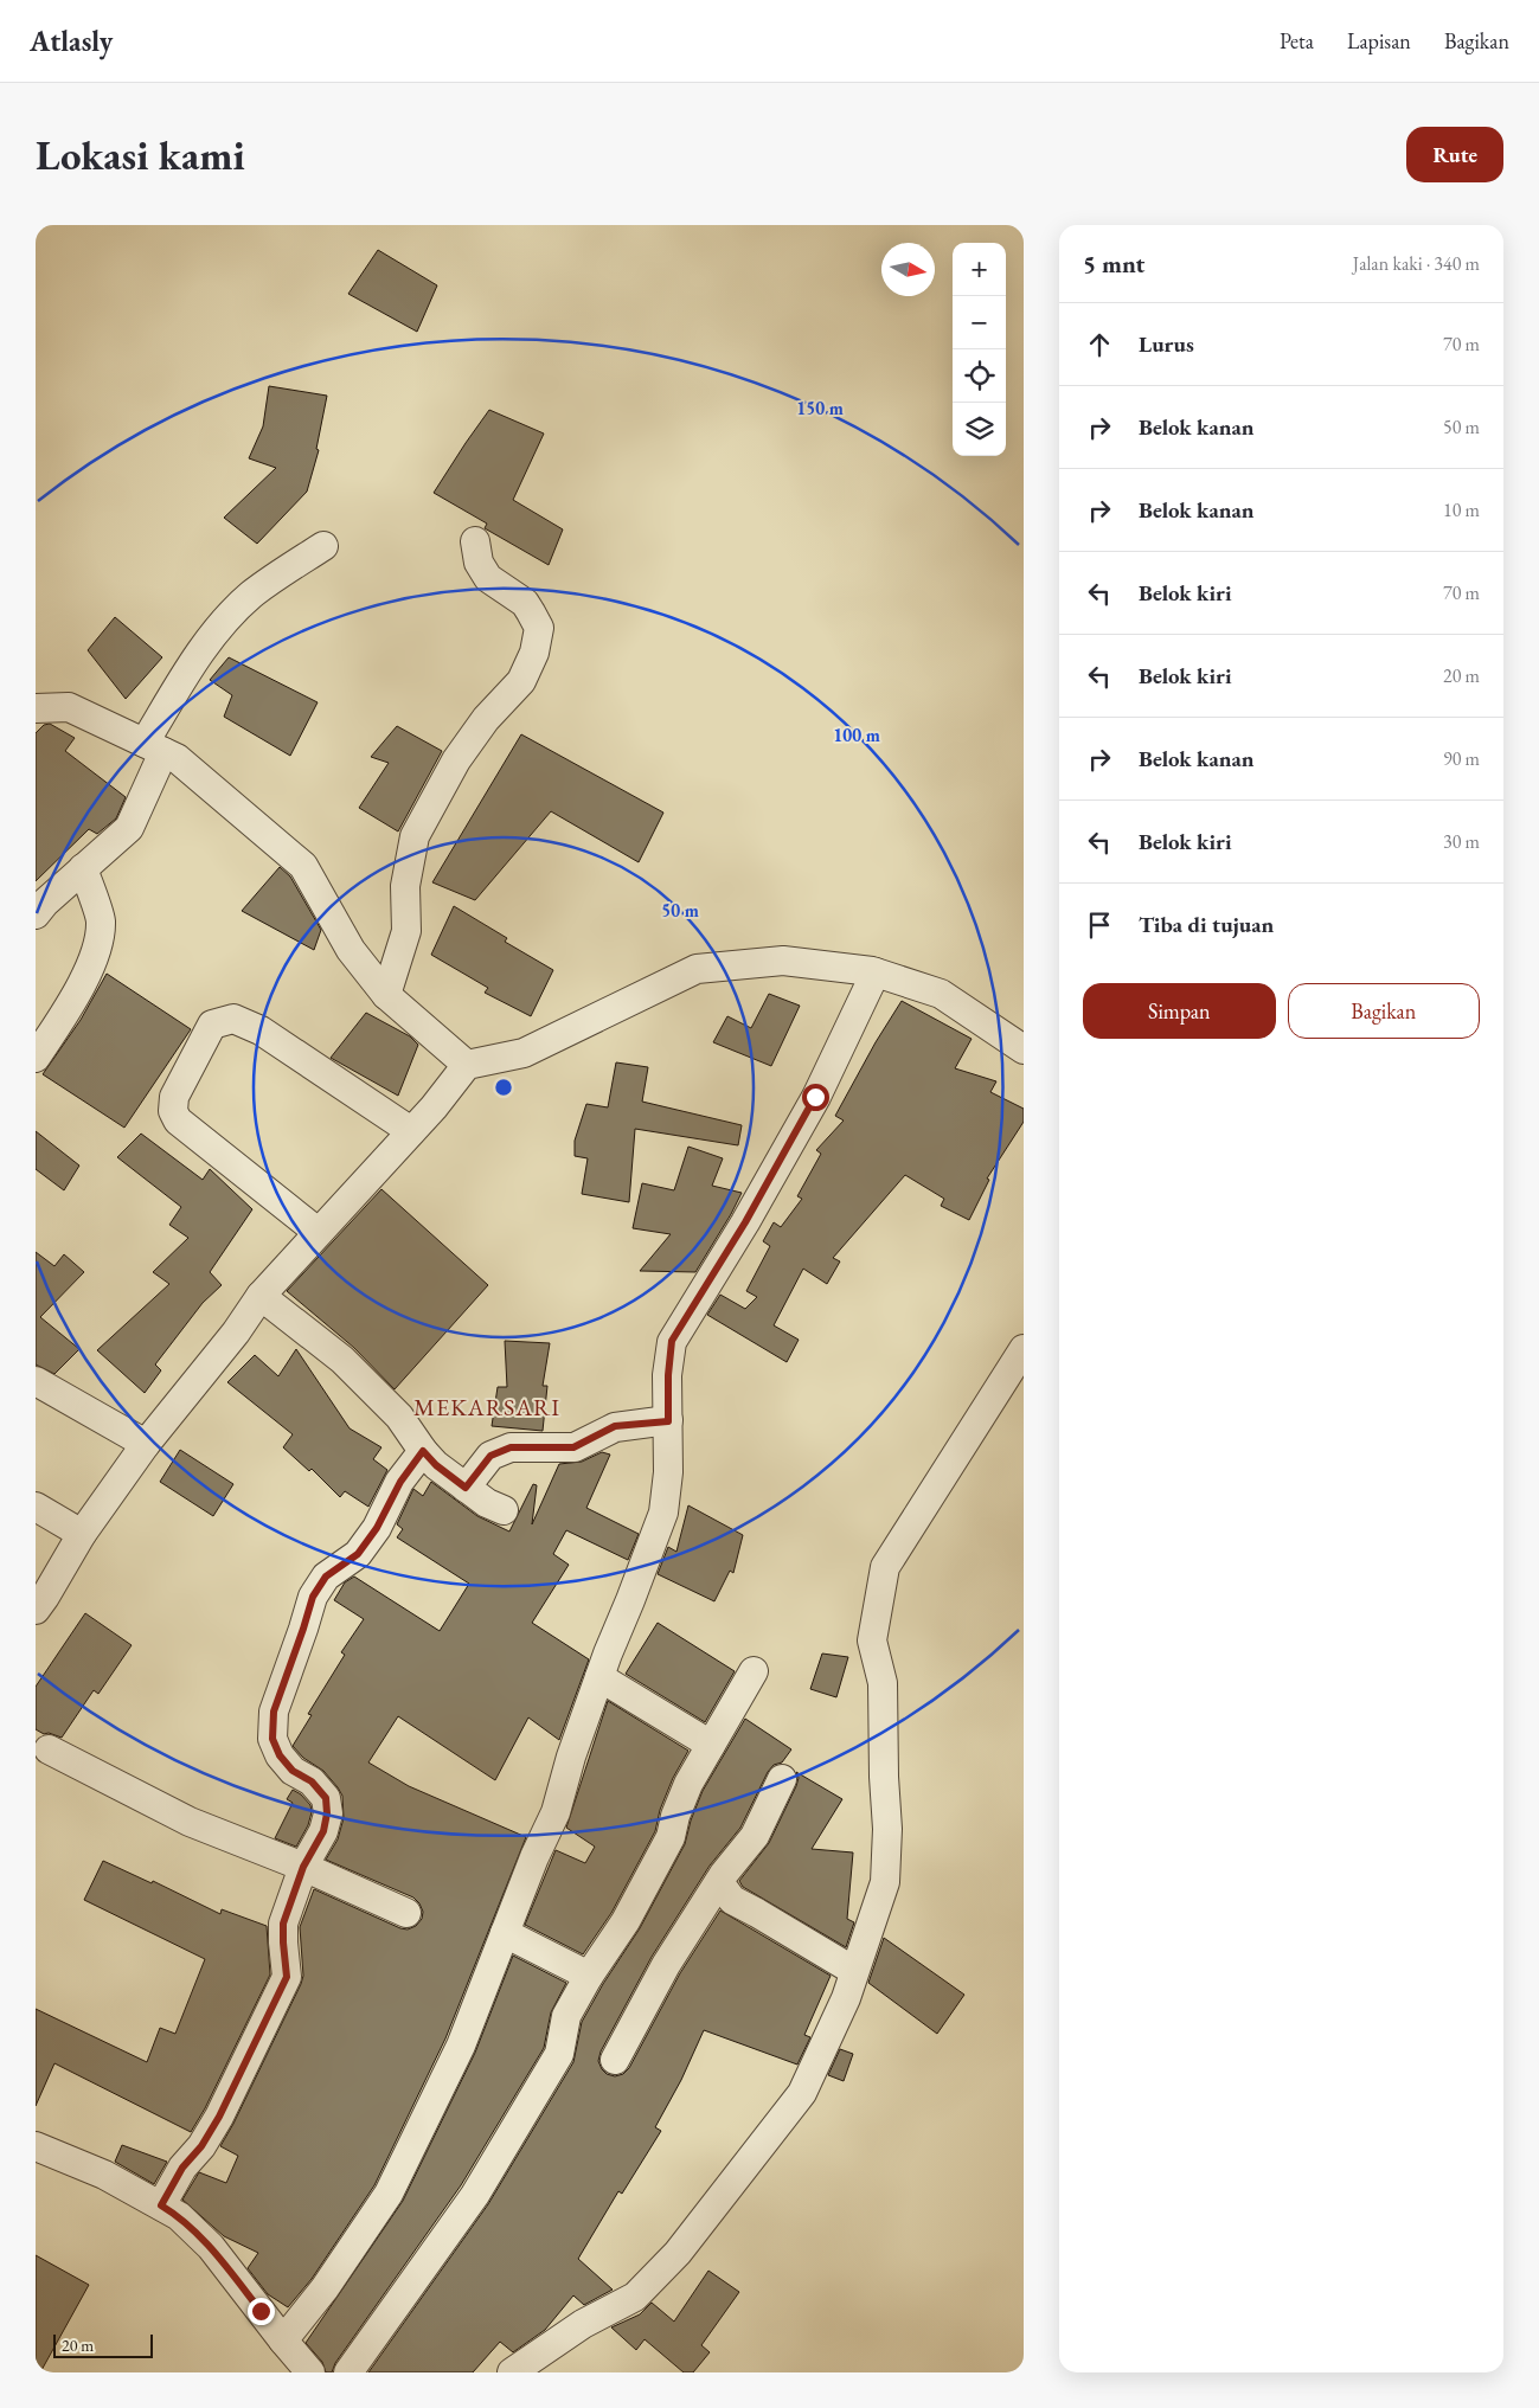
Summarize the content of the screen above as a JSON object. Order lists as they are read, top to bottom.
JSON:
{
  "districts": ["MEKARSARI"],
  "scale_bar": "20 m",
  "north": "right",
  "page": {
    "header": "Atlasly",
    "nav": ["Peta", "Lapisan", "Bagikan"],
    "buttons": [
      "Rute",
      ["Simpan", "Bagikan"]
    ],
    "title": "Lokasi kami",
    "heading": ["5 mnt", "Jalan kaki · 340 m"],
    "map_buttons": ["+", "−"],
    "list": [
      ["Lurus", "70 m"],
      ["Belok kanan", "50 m"],
      ["Belok kanan", "10 m"],
      ["Belok kiri", "70 m"],
      ["Belok kiri", "20 m"],
      ["Belok kanan", "90 m"],
      ["Belok kiri", "30 m"],
      "Tiba di tujuan"
    ],
    "scale": "20 m"
  },
  "rings": ["150 m", "100 m", "50 m"]
}
